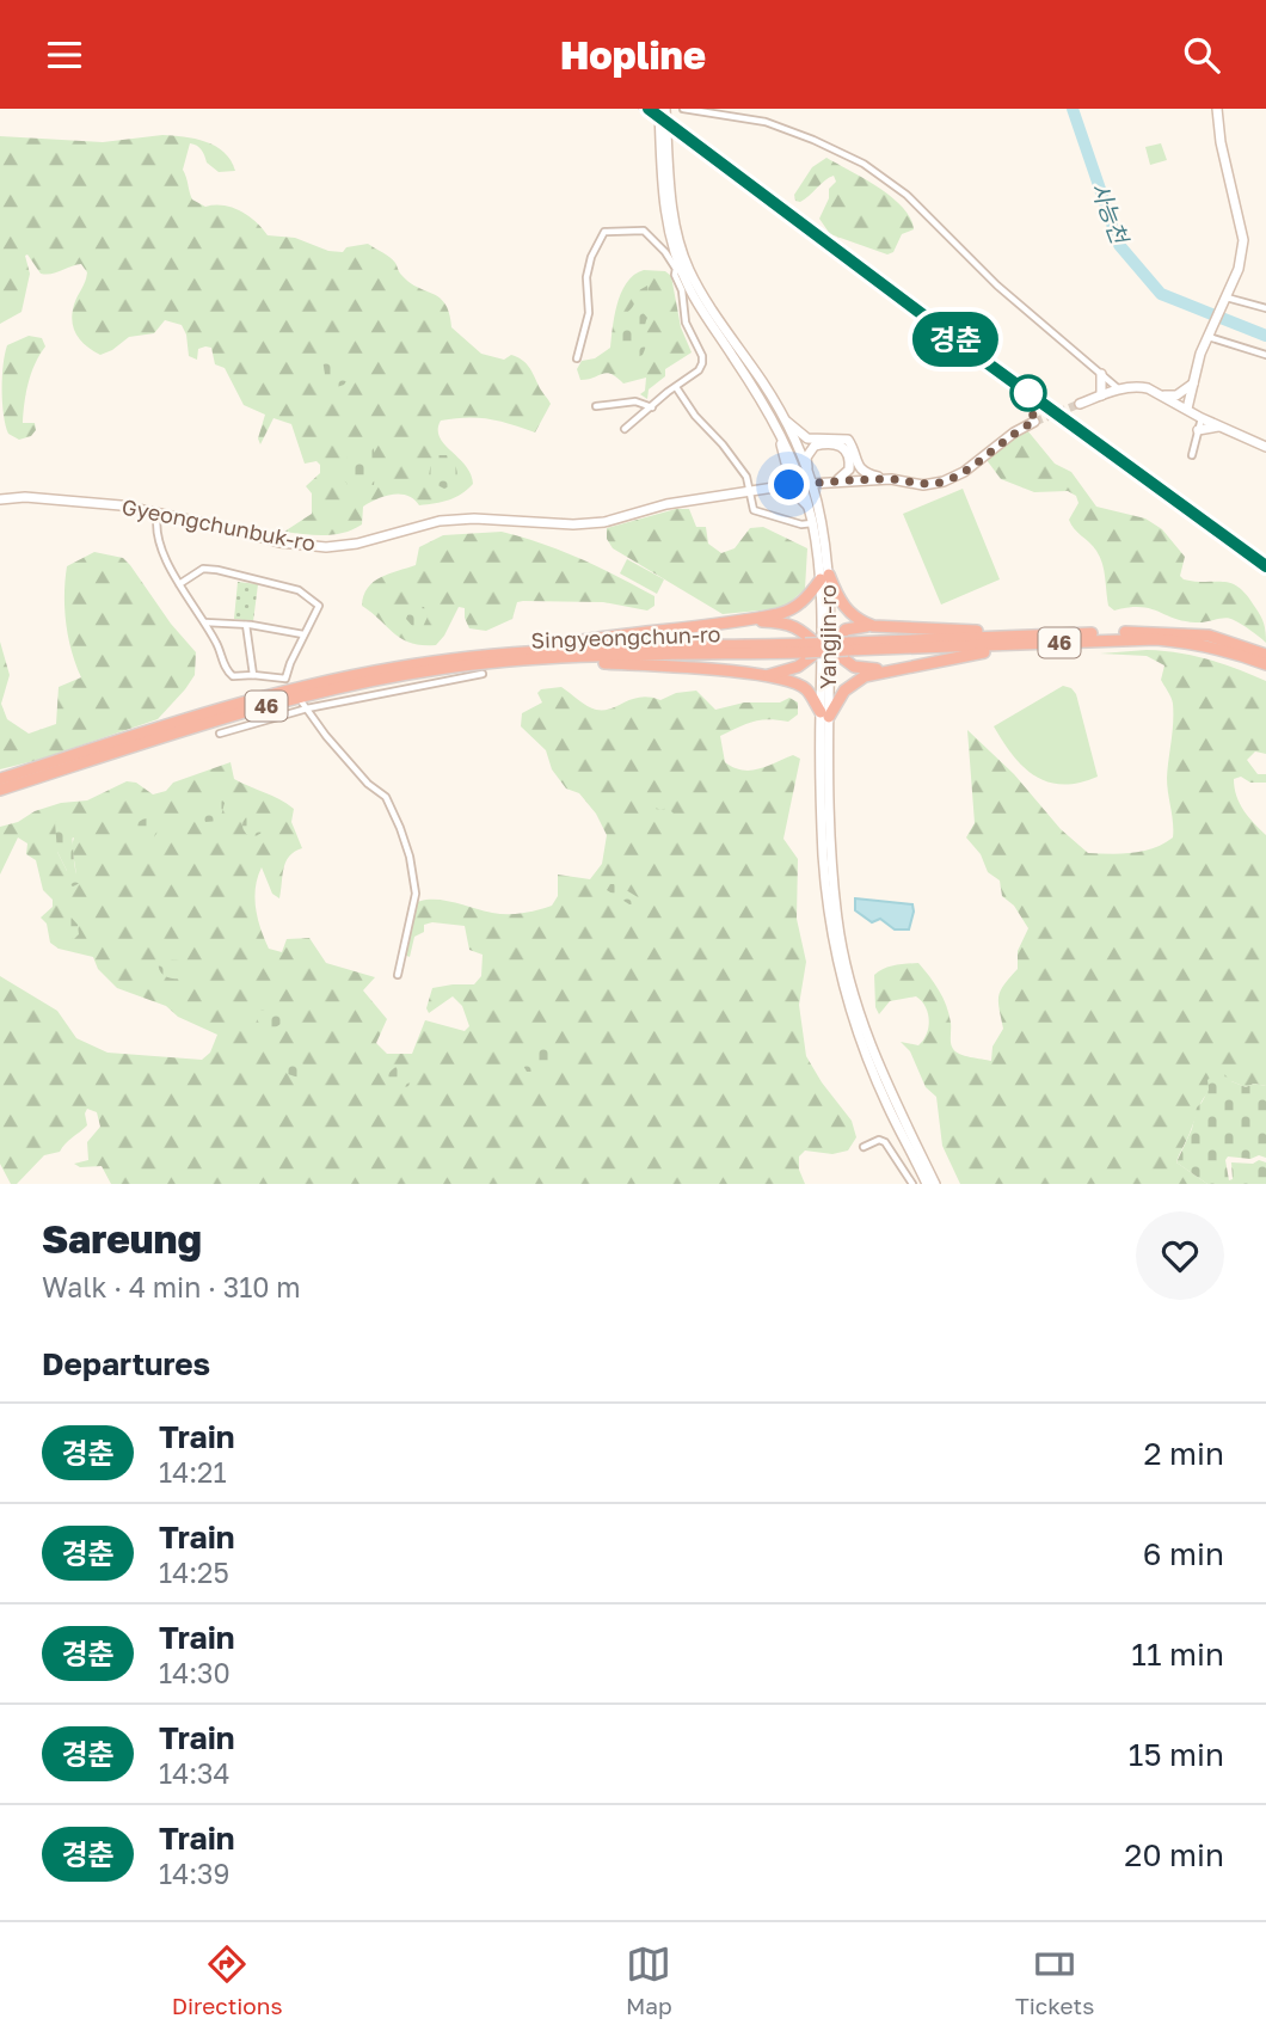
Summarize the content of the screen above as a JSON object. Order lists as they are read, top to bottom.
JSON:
{
  "streets": {
    "highway": ["Singyeongchun-ro", "46"],
    "main road": ["Gyeongchunbuk-ro", "Yangjin-ro"]
  },
  "crossings": [
    ["Gyeongchunbuk-ro", "Yangjin-ro"]
  ],
  "water": ["사능천"],
  "page": {
    "header": "Hopline",
    "on_map": "경춘",
    "heading": [
      ["Sareung", "Walk · 4 min · 310 m"],
      "Departures"
    ],
    "list": [
      {
        "mark": "경춘",
        "name": "Train",
        "note": "14:21",
        "value": "2 min"
      },
      {
        "mark": "경춘",
        "name": "Train",
        "note": "14:25",
        "value": "6 min"
      },
      {
        "mark": "경춘",
        "name": "Train",
        "note": "14:30",
        "value": "11 min"
      },
      {
        "mark": "경춘",
        "name": "Train",
        "note": "14:34",
        "value": "15 min"
      },
      {
        "mark": "경춘",
        "name": "Train",
        "note": "14:39",
        "value": "20 min"
      }
    ],
    "tabs": ["Directions", "Map", "Tickets"]
  }
}
